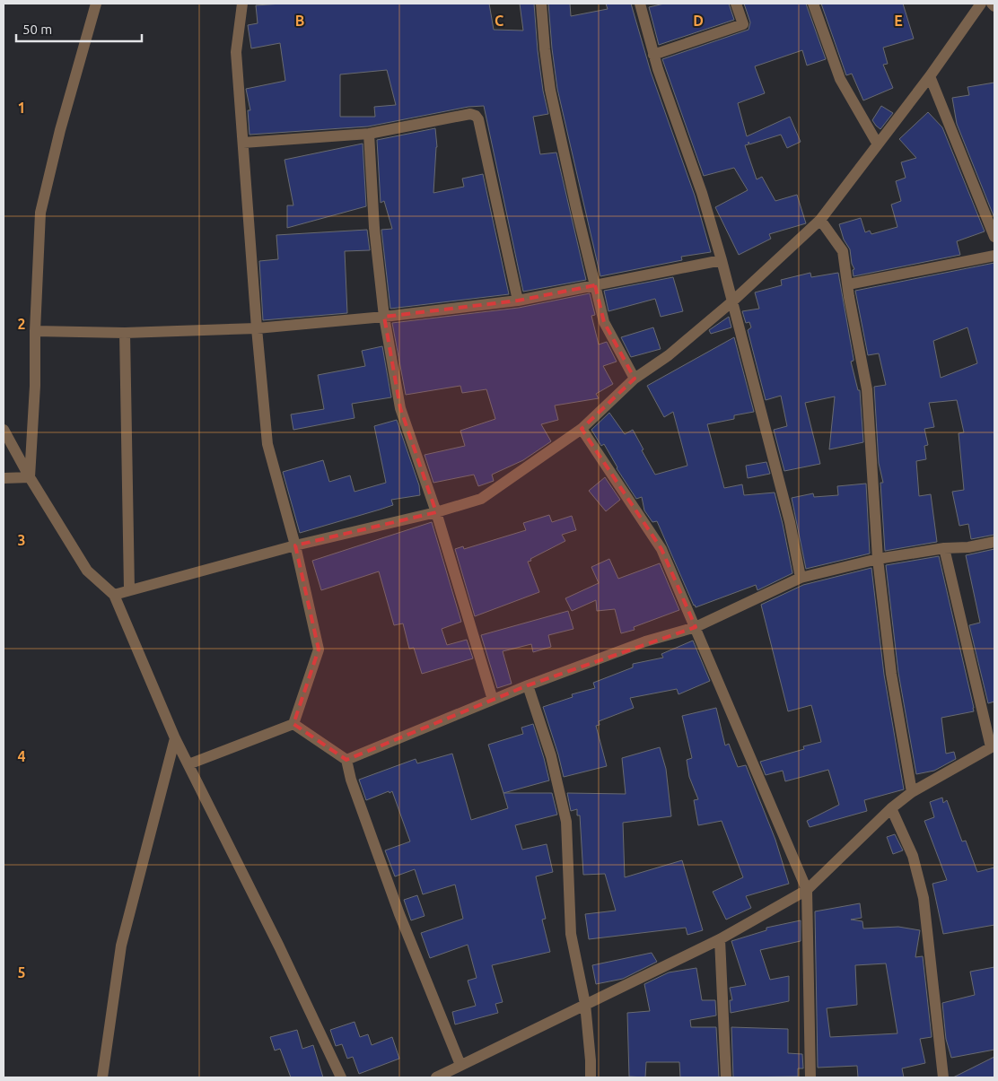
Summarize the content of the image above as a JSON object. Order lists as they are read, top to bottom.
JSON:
{
  "scale_bar": "50 m",
  "grid": {
    "columns": [
      "B",
      "C",
      "D",
      "E"
    ],
    "rows": [
      "1",
      "2",
      "3",
      "4",
      "5"
    ]
  }
}
